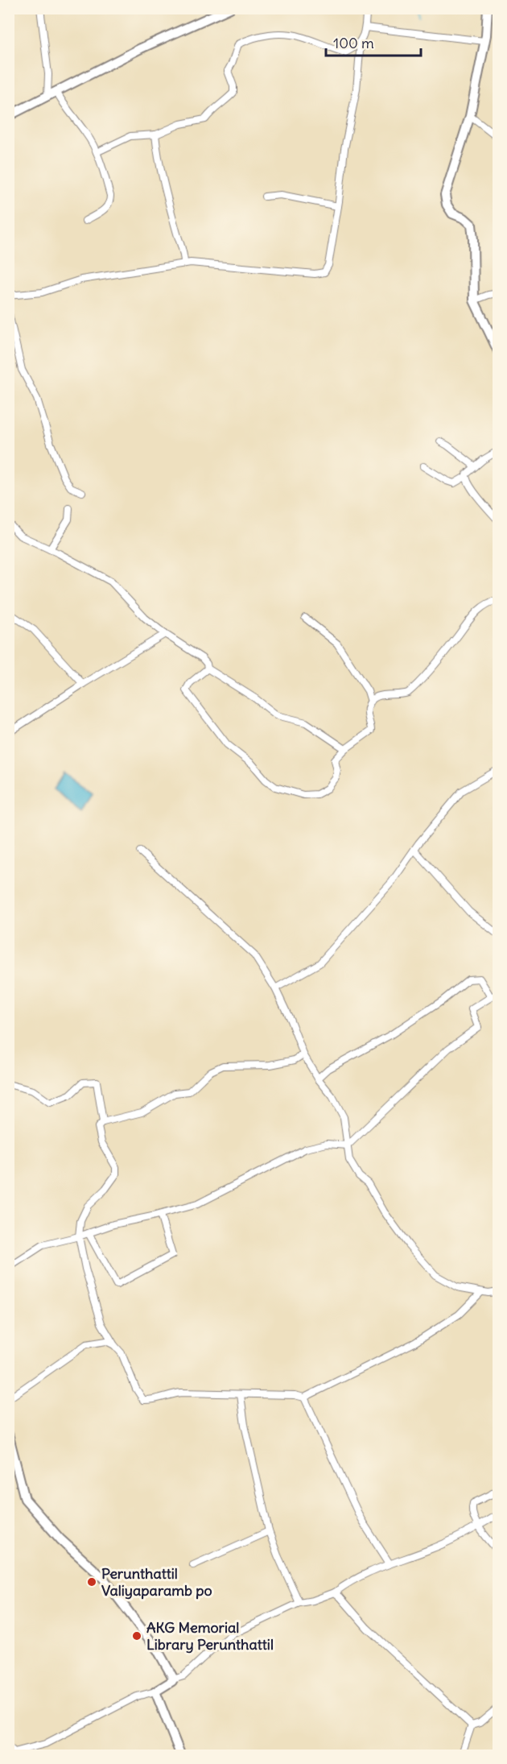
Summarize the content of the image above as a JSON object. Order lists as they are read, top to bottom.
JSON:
{
  "places": ["Perunthattil Valiyaparamb po", "AKG Memorial Library Perunthattil"],
  "scale_bar": "100 m"
}
